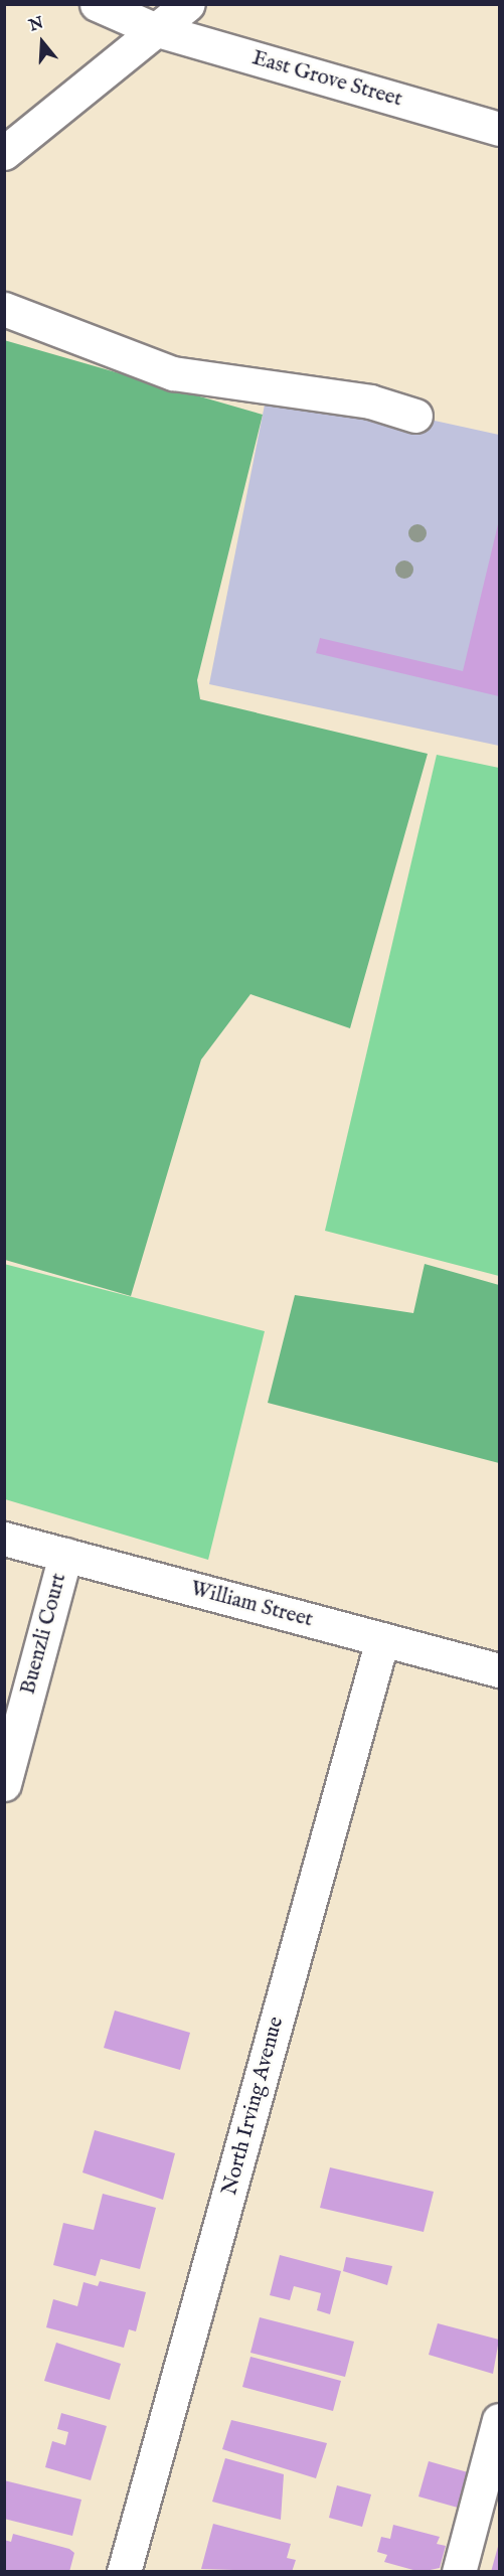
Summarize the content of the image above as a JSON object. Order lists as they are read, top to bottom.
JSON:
{
  "streets": {
    "street": [
      "East Grove Street",
      "William Street",
      "Buenzli Court",
      "North Irving Avenue"
    ]
  },
  "crossings": [
    ["William Street", "Buenzli Court"],
    ["William Street", "North Irving Avenue"]
  ],
  "north": "top"
}
